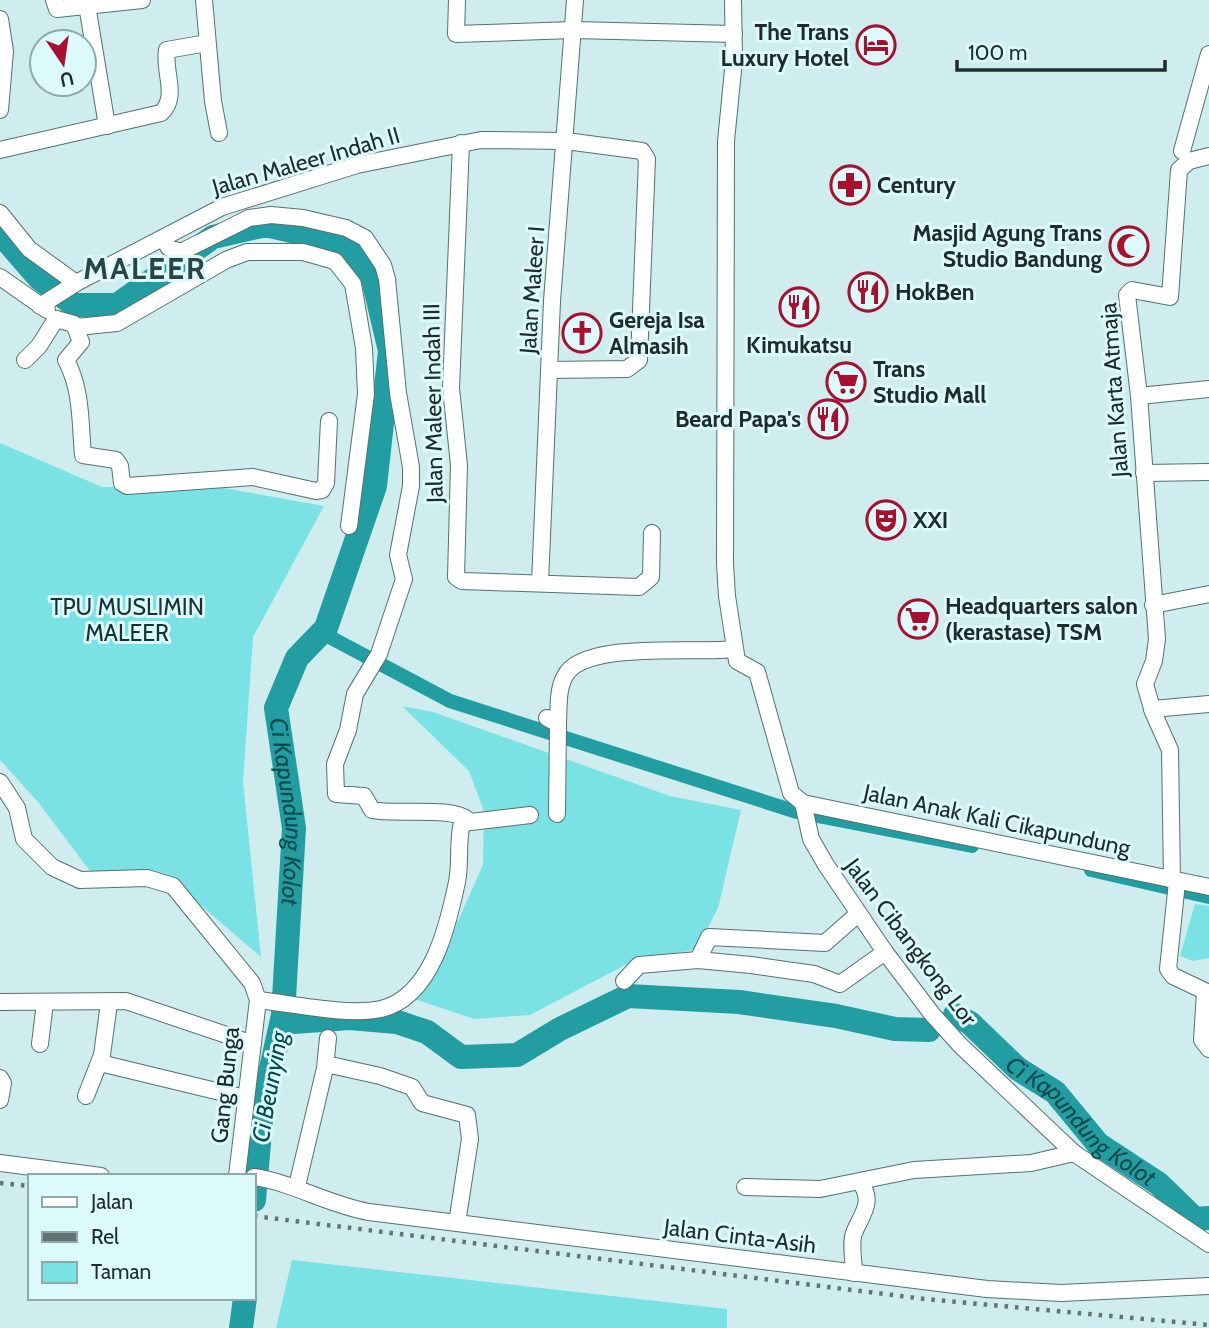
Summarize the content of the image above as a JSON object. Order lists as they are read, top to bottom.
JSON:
{
  "streets": {
    "street": [
      "Jalan Maleer Indah II",
      "Jalan Maleer I",
      "Jalan Karta Atmaja",
      "Jalan Maleer Indah III",
      "Jalan Anak Kali Cikapundung",
      "Jalan Cibangkong Lor",
      "Gang Bunga",
      "Jalan Cinta-Asih"
    ]
  },
  "crossings": [
    ["Jalan Maleer Indah II", "Jalan Maleer I"],
    ["Jalan Maleer Indah II", "Jalan Maleer Indah III"],
    ["Jalan Maleer I", "Jalan Maleer Indah III"],
    ["Jalan Karta Atmaja", "Jalan Anak Kali Cikapundung"],
    ["Jalan Anak Kali Cikapundung", "Jalan Cibangkong Lor"]
  ],
  "districts": ["MALEER"],
  "water": ["Ci Kapundung Kolot", "Ci Beunying"],
  "parks": ["TPU MUSLIMIN MALEER"],
  "places": {
    "hotel": ["The Trans Luxury Hotel"],
    "pharmacy": ["Century"],
    "mosque": ["Masjid Agung Trans Studio Bandung"],
    "restaurant": ["HokBen", "Kimukatsu", "Beard Papa's"],
    "church": ["Gereja Isa Almasih"],
    "supermarket": ["Trans Studio Mall", "Headquarters salon (kerastase) TSM"],
    "theatre": ["XXI"]
  },
  "legend": ["Jalan", "Rel", "Taman"],
  "scale_bar": "100 m",
  "north": "bottom"
}
